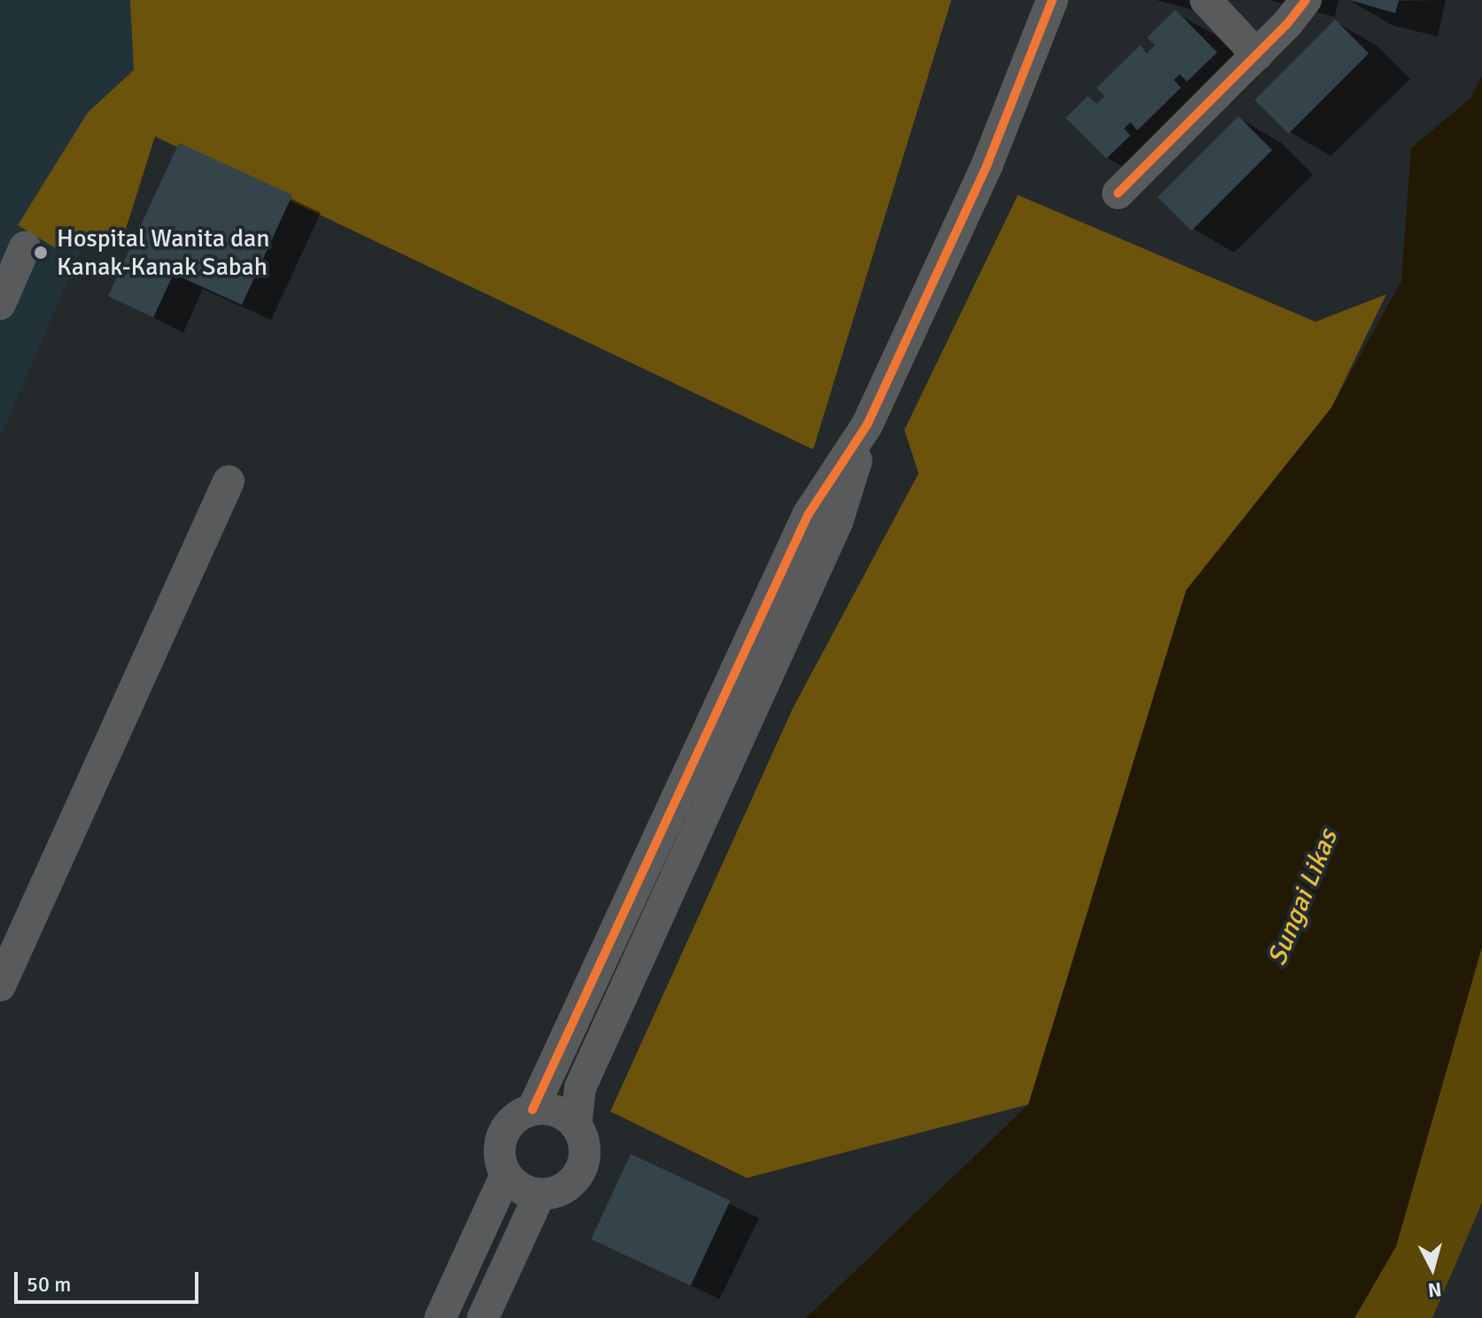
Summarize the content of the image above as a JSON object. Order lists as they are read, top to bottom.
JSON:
{
  "water": ["Sungai Likas"],
  "places": ["Hospital Wanita dan Kanak-Kanak Sabah"],
  "scale_bar": "50 m",
  "north": "bottom"
}
